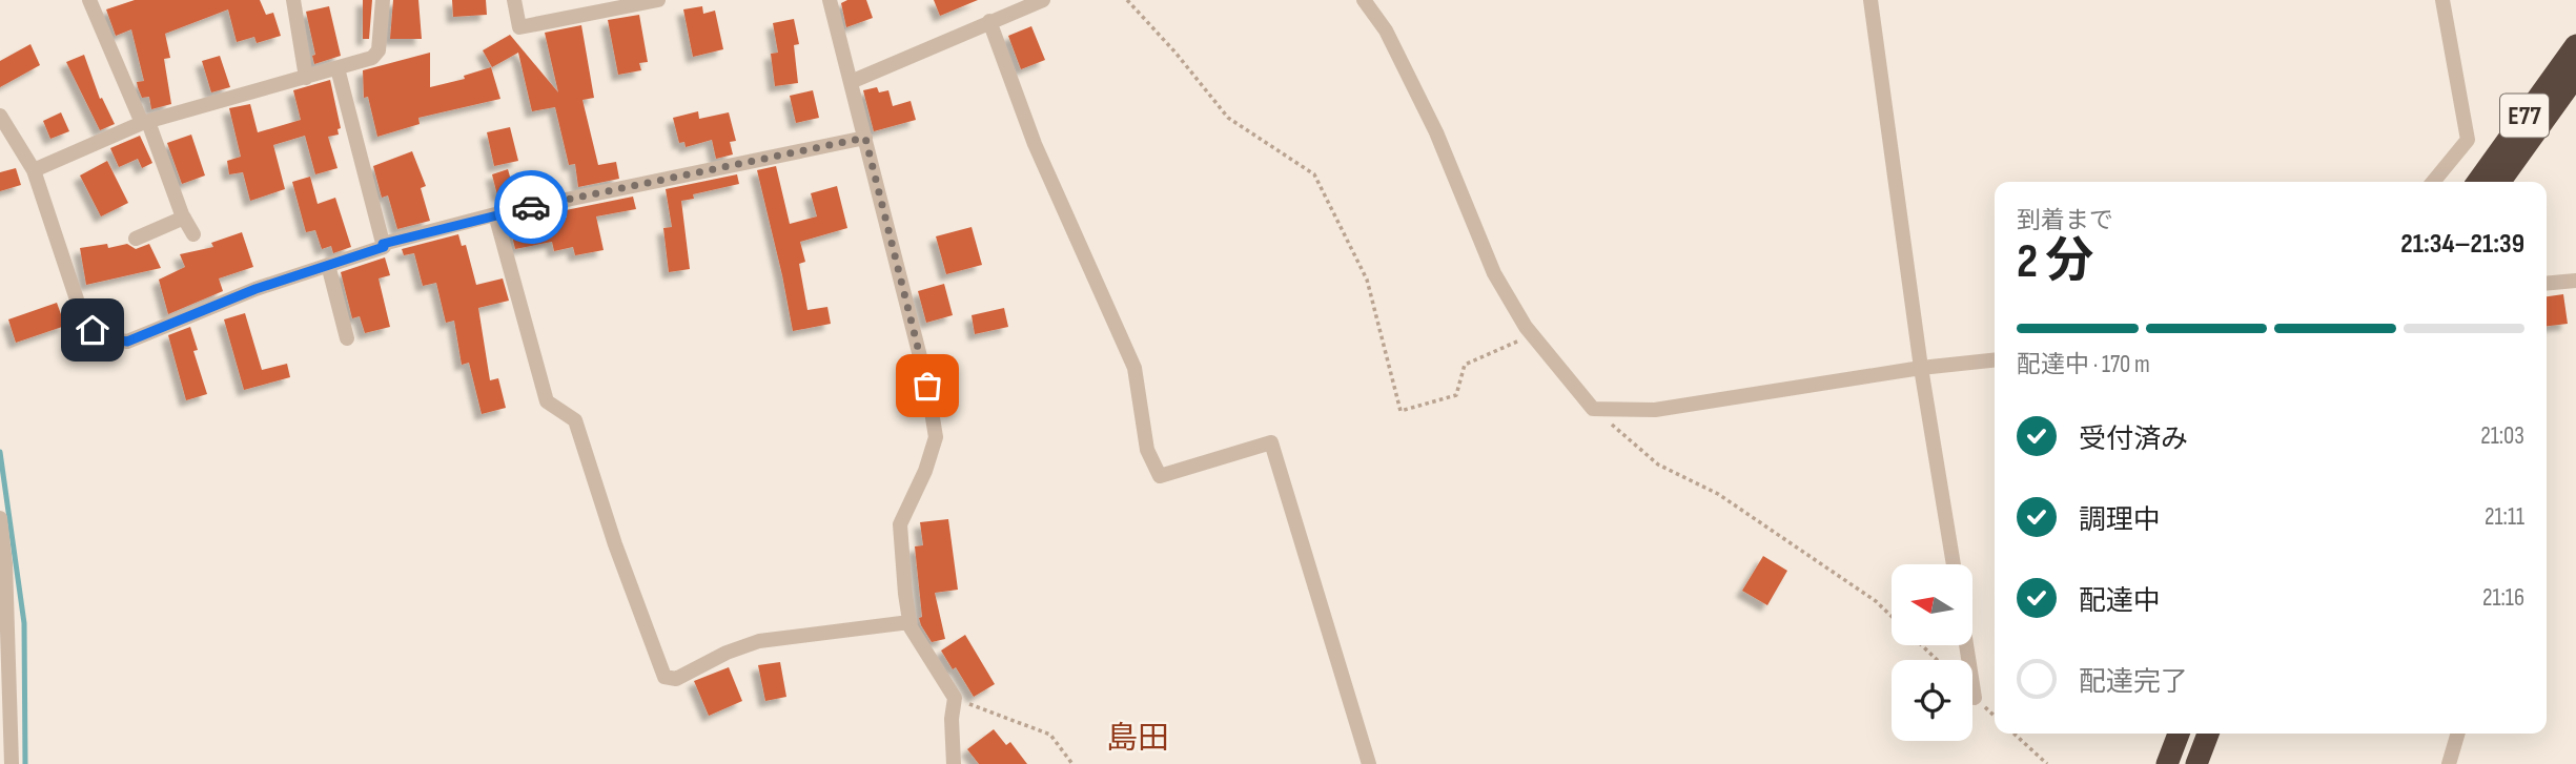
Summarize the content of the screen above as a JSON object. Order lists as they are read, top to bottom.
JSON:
{
  "streets": {
    "highway": ["E77"]
  },
  "districts": ["島田"],
  "north": "left",
  "page": {
    "heading": ["2 分", "到着まで", "21:34–21:39"],
    "bar": "配達中 · 170 m",
    "list": [
      ["受付済み", "21:03"],
      ["調理中", "21:11"],
      ["配達中", "21:16"],
      "配達完了"
    ]
  }
}
